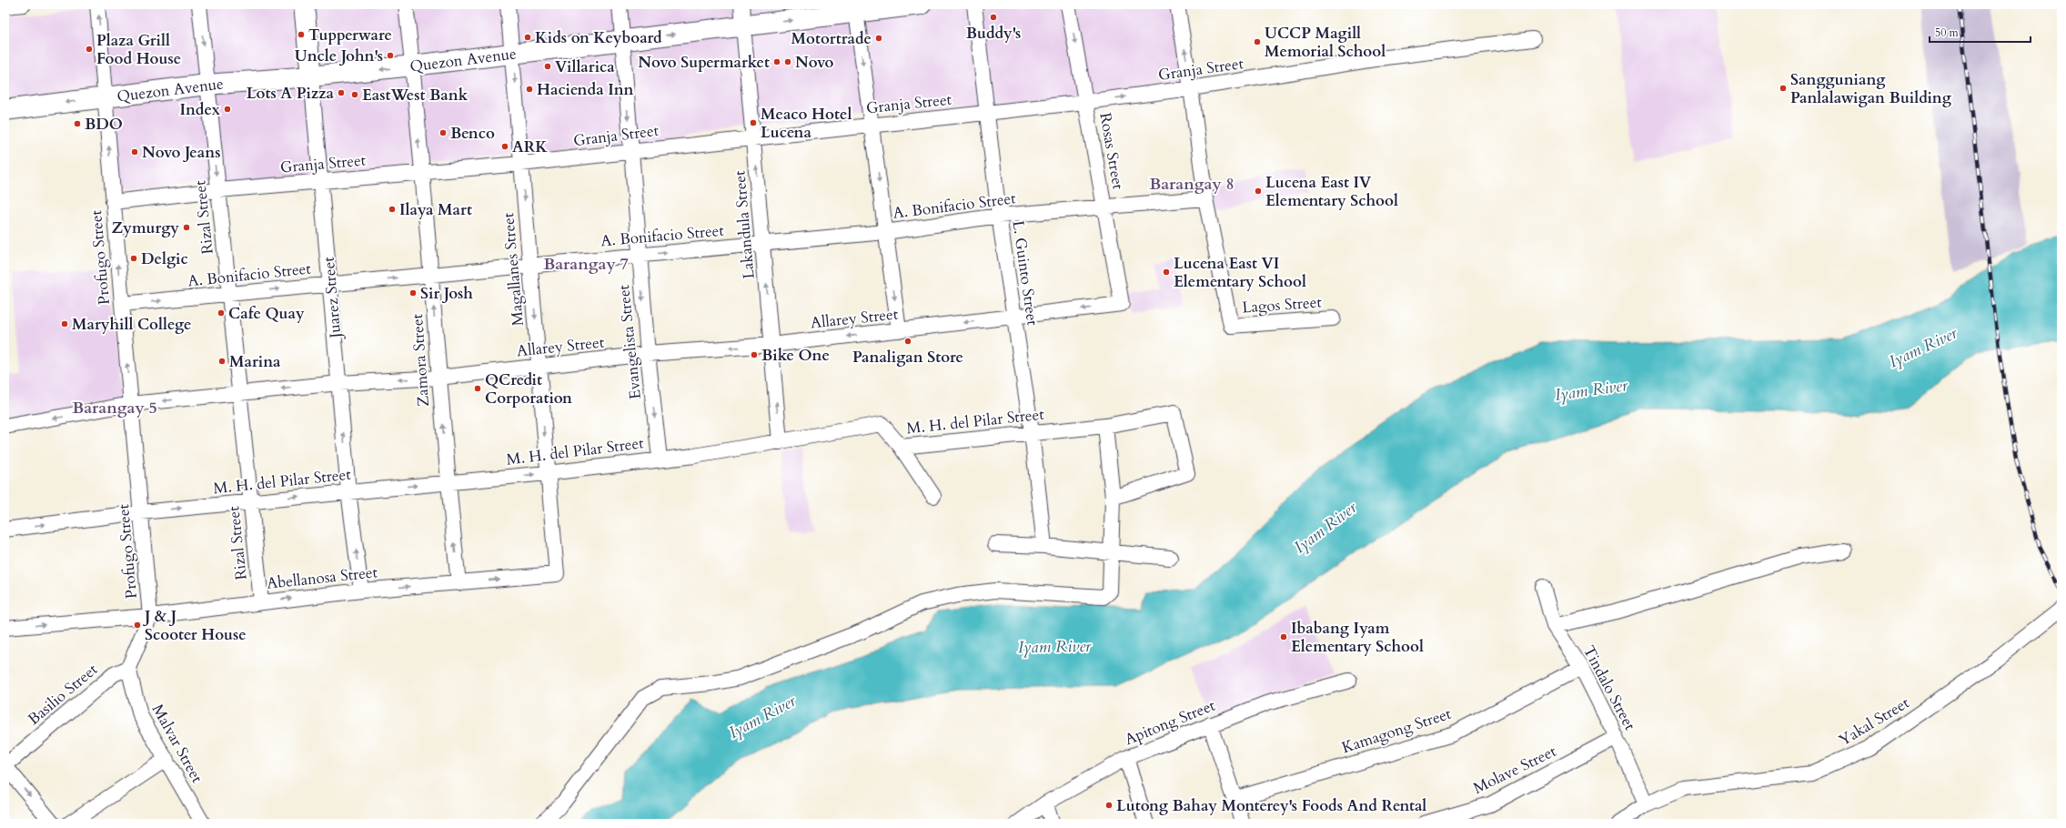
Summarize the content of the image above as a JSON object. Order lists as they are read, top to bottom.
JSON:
{
  "streets": {
    "main road": ["Quezon Avenue", "Juarez Street"],
    "street": [
      "Granja Street",
      "Rosas Street",
      "A. Bonifacio Street",
      "Rizal Street",
      "Lakandula Street",
      "Profugo Street",
      "Magallanes Street",
      "L. Guinto Street",
      "Lagos Street",
      "Allarey Street",
      "Evangelista Street",
      "Zamora Street",
      "M. H. del Pilar Street",
      "Abellanosa Street",
      "Tindalo Street",
      "Basilio Street",
      "Yakal Street",
      "Apitong Street",
      "Kamagong Street",
      "Malvar Street",
      "Molave Street"
    ]
  },
  "crossings": [
    ["Quezon Avenue", "Rizal Street"],
    ["Quezon Avenue", "Lakandula Street"],
    ["Quezon Avenue", "Profugo Street"],
    ["Quezon Avenue", "Magallanes Street"],
    ["Quezon Avenue", "Juarez Street"],
    ["Quezon Avenue", "Evangelista Street"],
    ["Quezon Avenue", "Zamora Street"],
    ["Granja Street", "Rosas Street"],
    ["Granja Street", "Rizal Street"],
    ["Granja Street", "Lakandula Street"],
    ["Granja Street", "Profugo Street"],
    ["Granja Street", "Magallanes Street"],
    ["Granja Street", "L. Guinto Street"],
    ["Granja Street", "Juarez Street"],
    ["Granja Street", "Lagos Street"],
    ["Granja Street", "Evangelista Street"],
    ["Granja Street", "Zamora Street"],
    ["Rosas Street", "A. Bonifacio Street"],
    ["Rosas Street", "Allarey Street"],
    ["A. Bonifacio Street", "Rizal Street"],
    ["A. Bonifacio Street", "Lakandula Street"],
    ["A. Bonifacio Street", "Profugo Street"],
    ["A. Bonifacio Street", "Magallanes Street"],
    ["A. Bonifacio Street", "L. Guinto Street"],
    ["A. Bonifacio Street", "Juarez Street"],
    ["A. Bonifacio Street", "Lagos Street"],
    ["A. Bonifacio Street", "Evangelista Street"],
    ["A. Bonifacio Street", "Zamora Street"],
    ["Rizal Street", "Allarey Street"],
    ["Rizal Street", "M. H. del Pilar Street"],
    ["Rizal Street", "Abellanosa Street"],
    ["Lakandula Street", "Allarey Street"],
    ["Lakandula Street", "M. H. del Pilar Street"],
    ["Profugo Street", "Allarey Street"],
    ["Profugo Street", "M. H. del Pilar Street"],
    ["Profugo Street", "Abellanosa Street"],
    ["Magallanes Street", "Allarey Street"],
    ["Magallanes Street", "M. H. del Pilar Street"],
    ["Magallanes Street", "Abellanosa Street"],
    ["L. Guinto Street", "Allarey Street"],
    ["L. Guinto Street", "M. H. del Pilar Street"],
    ["Juarez Street", "Allarey Street"],
    ["Juarez Street", "M. H. del Pilar Street"],
    ["Juarez Street", "Abellanosa Street"],
    ["Allarey Street", "Evangelista Street"],
    ["Allarey Street", "Zamora Street"],
    ["Evangelista Street", "M. H. del Pilar Street"],
    ["Zamora Street", "M. H. del Pilar Street"],
    ["Zamora Street", "Abellanosa Street"],
    ["Tindalo Street", "Yakal Street"],
    ["Tindalo Street", "Kamagong Street"],
    ["Tindalo Street", "Molave Street"],
    ["Basilio Street", "Malvar Street"]
  ],
  "one_way": [
    "A. Bonifacio Street",
    "Profugo Street",
    "Magallanes Street",
    "Juarez Street",
    "Allarey Street",
    "Evangelista Street",
    "Zamora Street",
    "M. H. del Pilar Street",
    "Abellanosa Street"
  ],
  "districts": ["Barangay 8", "Barangay 7", "Barangay 5"],
  "water": ["Iyam River"],
  "places": [
    "Buddy's",
    "Tupperware",
    "Kids on Keyboard",
    "Motortrade",
    "UCCP Magill Memorial School",
    "Plaza Grill Food House",
    "Uncle John's",
    "Novo Supermarket",
    "Novo",
    "Villarica",
    "Sangguniang Panlalawigan Building",
    "Hacienda Inn",
    "Lots A Pizza",
    "EastWest Bank",
    "Index",
    "Meaco Hotel Lucena",
    "BDO",
    "Benco",
    "ARK",
    "Novo Jeans",
    "Lucena East IV Elementary School",
    "Ilaya Mart",
    "Zymurgy",
    "Delgic",
    "Lucena East VI Elementary School",
    "Sir Josh",
    "Cafe Quay",
    "Maryhill College",
    "Panaligan Store",
    "Bike One",
    "Marina",
    "QCredit Corporation",
    "J & J Scooter House",
    "Ibabang Iyam Elementary School",
    "Lutong Bahay Monterey's Foods And Rental"
  ],
  "scale_bar": "50 m"
}
